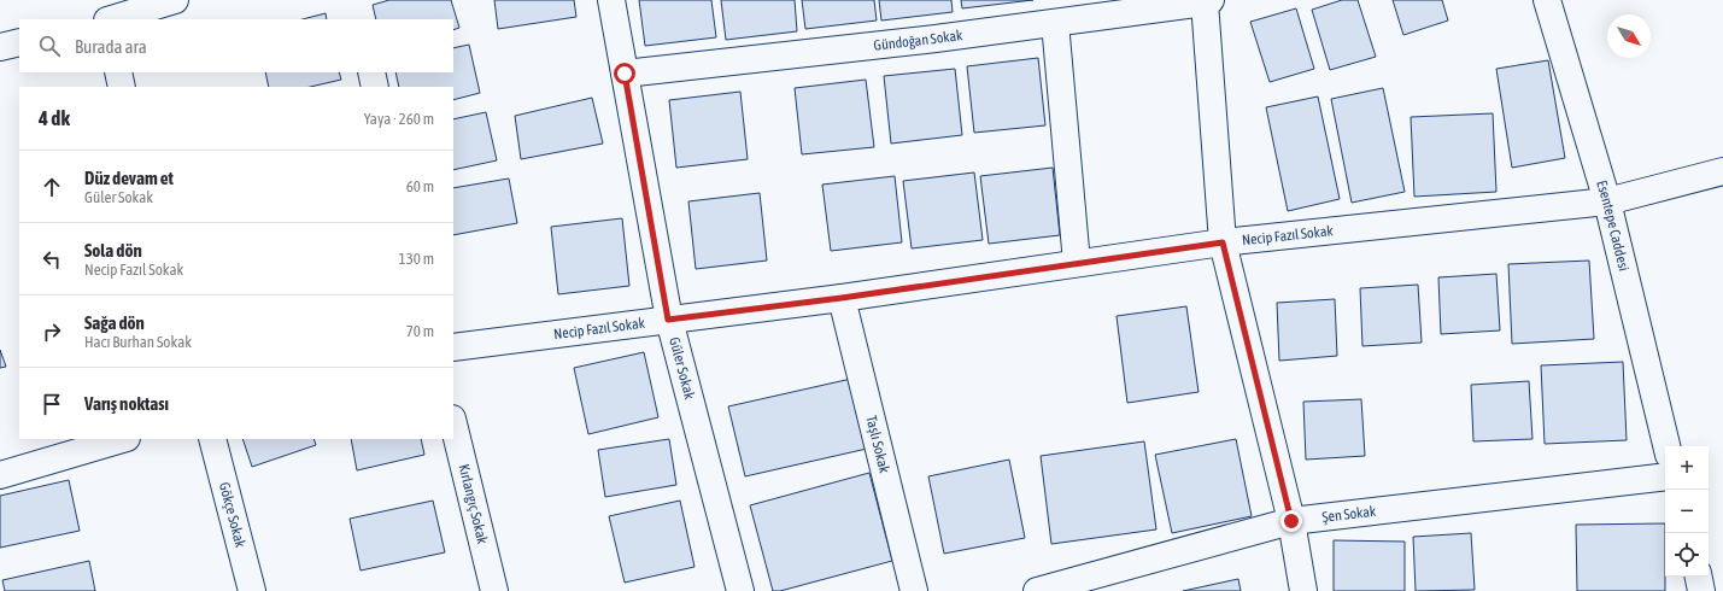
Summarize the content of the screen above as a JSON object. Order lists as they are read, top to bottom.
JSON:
{
  "streets": {
    "street": [
      "Gündoğan Sokak",
      "Esentepe Caddesi",
      "Necip Fazıl Sokak",
      "Güler Sokak",
      "Taşlı Sokak",
      "Kırlangıç Sokak",
      "Gökçe Sokak",
      "Şen Sokak"
    ]
  },
  "crossings": [
    ["Gündoğan Sokak", "Güler Sokak"],
    ["Esentepe Caddesi", "Necip Fazıl Sokak"],
    ["Necip Fazıl Sokak", "Güler Sokak"],
    ["Necip Fazıl Sokak", "Taşlı Sokak"]
  ],
  "north": "bottom right",
  "page": {
    "search": "Burada ara",
    "heading": ["4 dk", "Yaya · 260 m"],
    "list": [
      ["Düz devam et", "Güler Sokak", "60 m"],
      ["Sola dön", "Necip Fazıl Sokak", "130 m"],
      ["Sağa dön", "Hacı Burhan Sokak", "70 m"],
      "Varış noktası"
    ],
    "map_buttons": ["+", "−"]
  }
}
